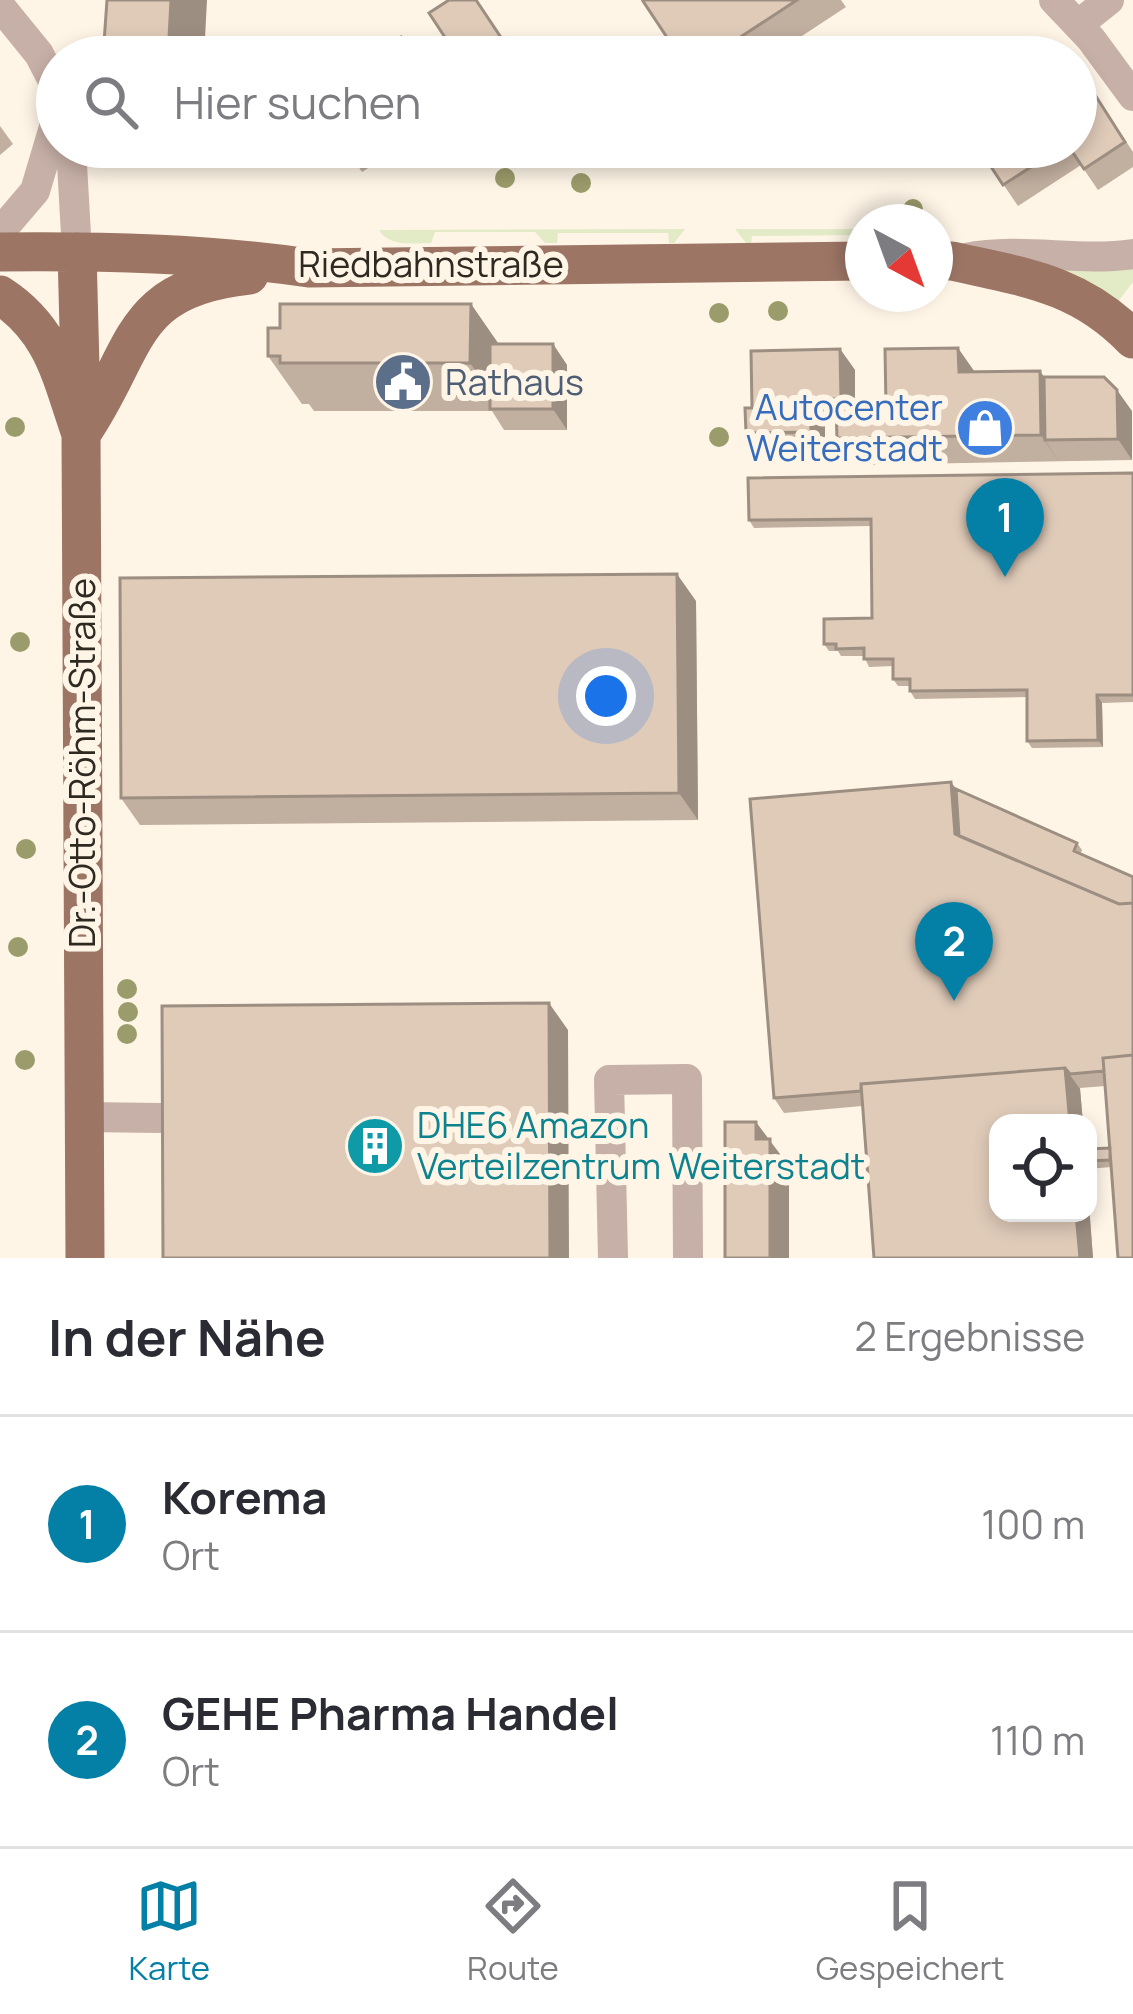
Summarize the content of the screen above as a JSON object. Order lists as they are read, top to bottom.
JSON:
{
  "streets": {
    "main road": ["Riedbahnstraße", "Dr.-Otto-Röhm-Straße"]
  },
  "places": {
    "public building": ["Rathaus"],
    "shop": ["Autocenter Weiterstadt"],
    "building": ["DHE6 Amazon Verteilzentrum Weiterstadt"]
  },
  "north": "bottom right",
  "page": {
    "search": "Hier suchen",
    "pins": ["1", "2"],
    "heading": ["In der Nähe", "2 Ergebnisse"],
    "list": [
      {
        "mark": "1",
        "name": "Korema",
        "note": "Ort",
        "value": "100 m"
      },
      {
        "mark": "2",
        "name": "GEHE Pharma Handel",
        "note": "Ort",
        "value": "110 m"
      }
    ],
    "nav": ["Karte", "Route", "Gespeichert"]
  }
}
